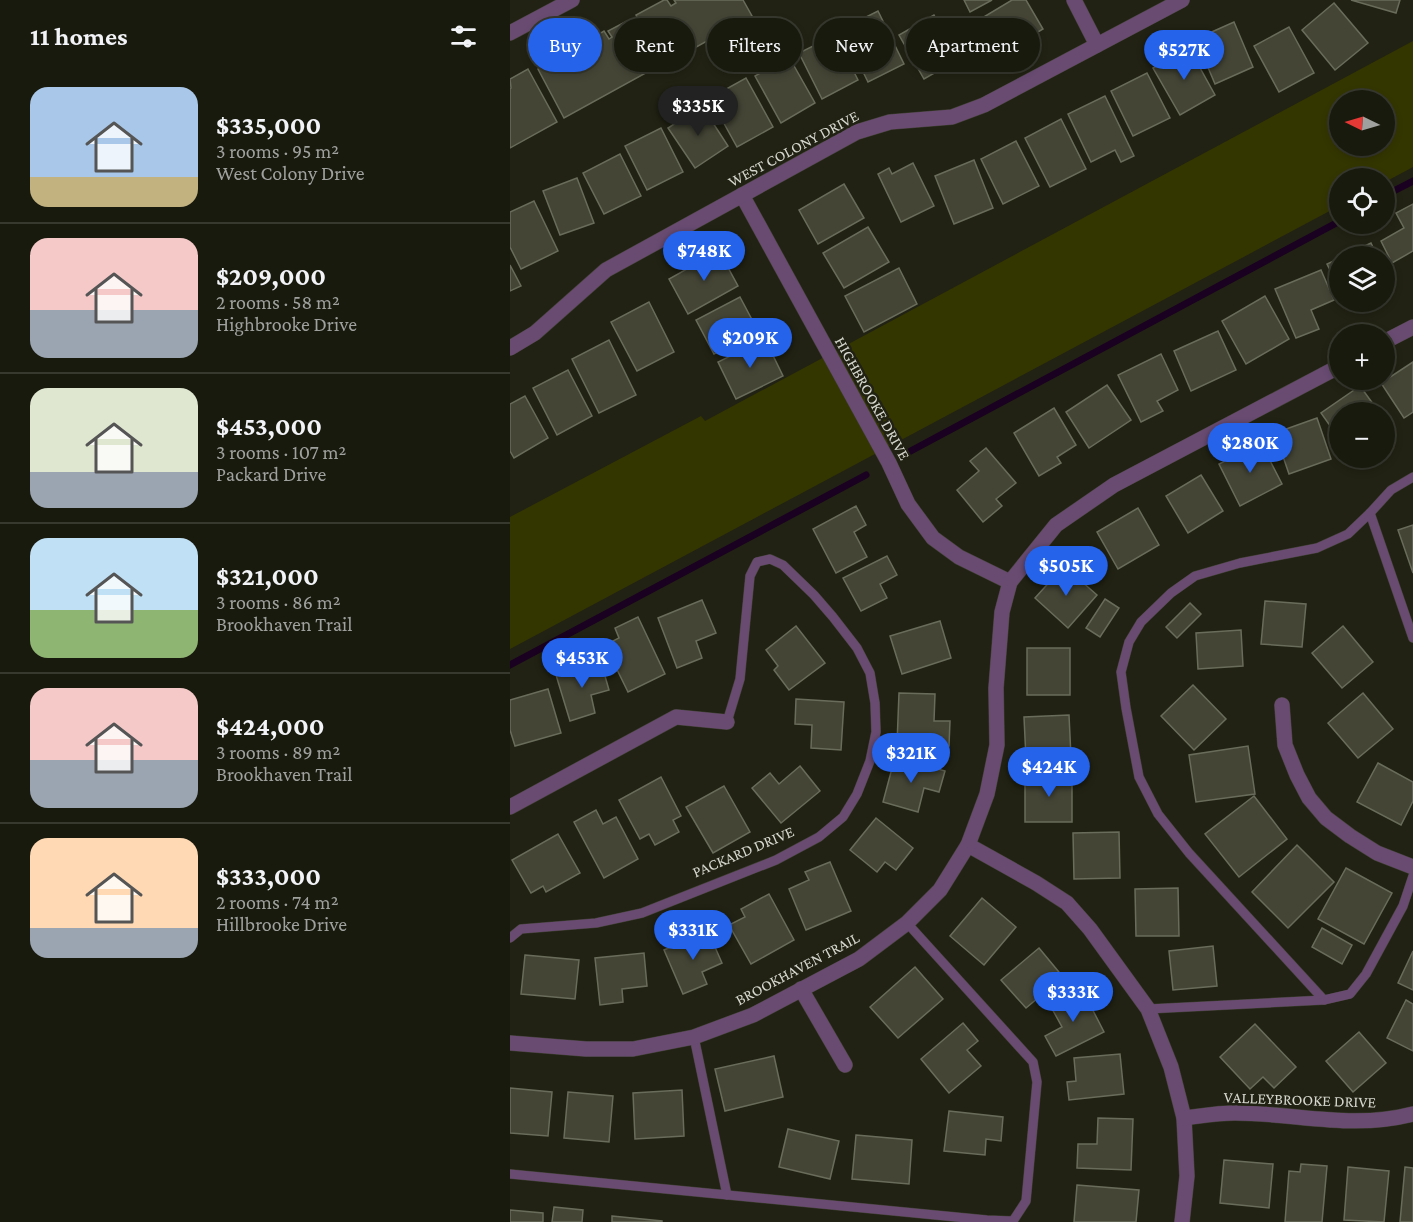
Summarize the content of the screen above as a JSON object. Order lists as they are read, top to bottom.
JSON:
{
  "streets": {
    "street": [
      "WEST COLONY DRIVE",
      "HIGHBROOKE DRIVE",
      "PACKARD DRIVE",
      "BROOKHAVEN TRAIL",
      "VALLEYBROOKE DRIVE"
    ]
  },
  "crossings": [
    ["WEST COLONY DRIVE", "HIGHBROOKE DRIVE"],
    ["HIGHBROOKE DRIVE", "BROOKHAVEN TRAIL"]
  ],
  "north": "left",
  "page": {
    "heading": "11 homes",
    "chip": [
      "Buy",
      "Rent",
      "Filters",
      "New",
      "Apartment"
    ],
    "price": [
      "$527K",
      "$335K",
      "$748K",
      "$209K",
      "$280K",
      "$505K",
      "$453K",
      "$321K",
      "$424K",
      "$331K",
      "$333K"
    ],
    "list": [
      {
        "name": "$335,000",
        "note": "3 rooms · 95 m² · West Colony Drive"
      },
      {
        "name": "$209,000",
        "note": "2 rooms · 58 m² · Highbrooke Drive"
      },
      {
        "name": "$453,000",
        "note": "3 rooms · 107 m² · Packard Drive"
      },
      {
        "name": "$321,000",
        "note": "3 rooms · 86 m² · Brookhaven Trail"
      },
      {
        "name": "$424,000",
        "note": "3 rooms · 89 m² · Brookhaven Trail"
      },
      {
        "name": "$333,000",
        "note": "2 rooms · 74 m² · Hillbrooke Drive"
      }
    ],
    "map_buttons": ["+", "−"]
  }
}
